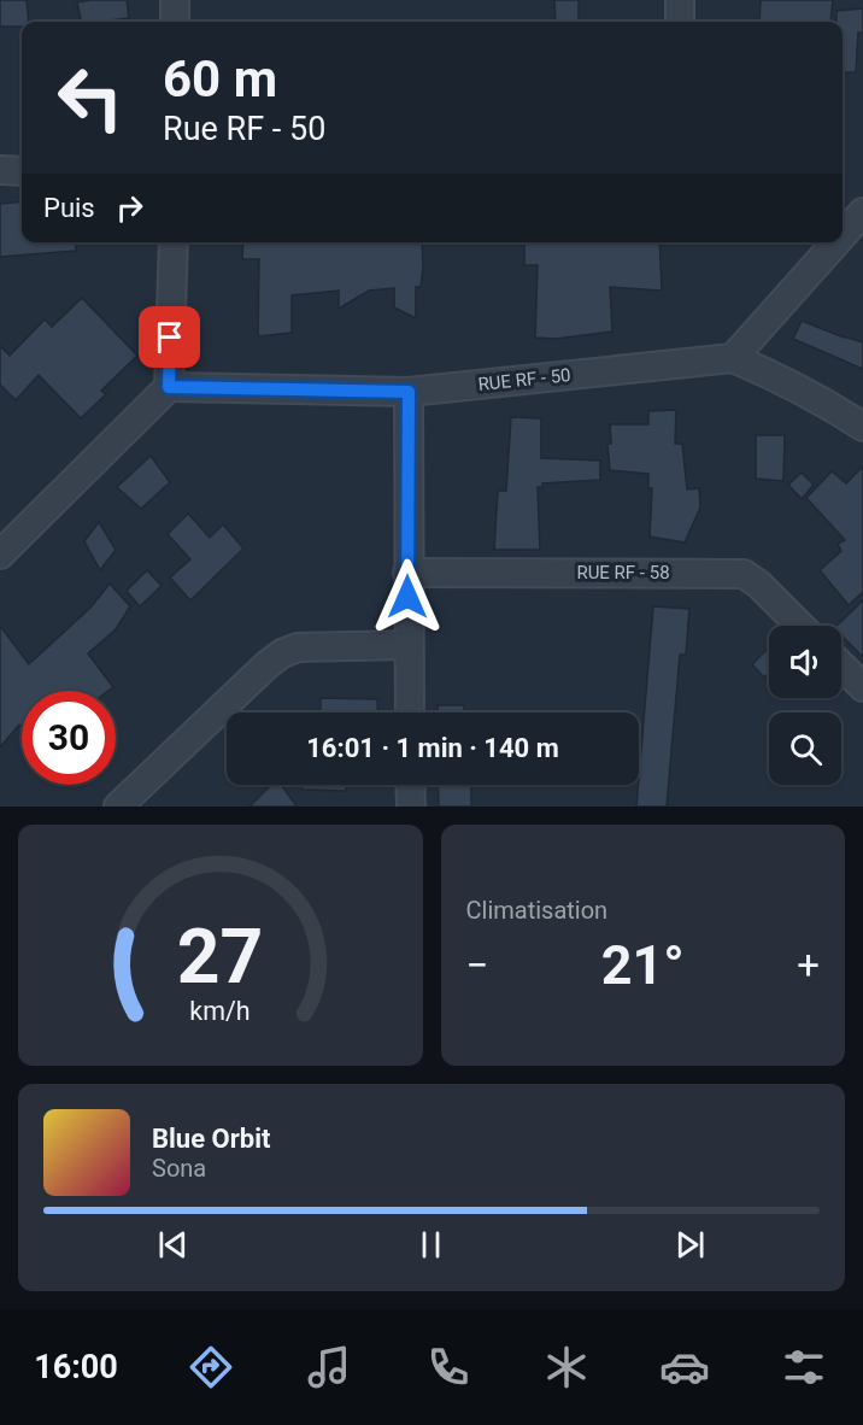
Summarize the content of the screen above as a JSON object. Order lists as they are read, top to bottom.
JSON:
{
  "streets": {
    "street": ["RUE RF - 50", "RUE RF - 58"]
  },
  "page": {
    "turn": ["60 m", "Rue RF - 50"],
    "then": "Puis",
    "limit": "30",
    "trip": "16:01 · 1 min · 140 m",
    "tile": "Climatisation",
    "heat": ["−", "21°", "+"],
    "song": ["Blue Orbit", "Sona"],
    "tabs": "16:00",
    "gauge": ["27", "km/h"]
  }
}
